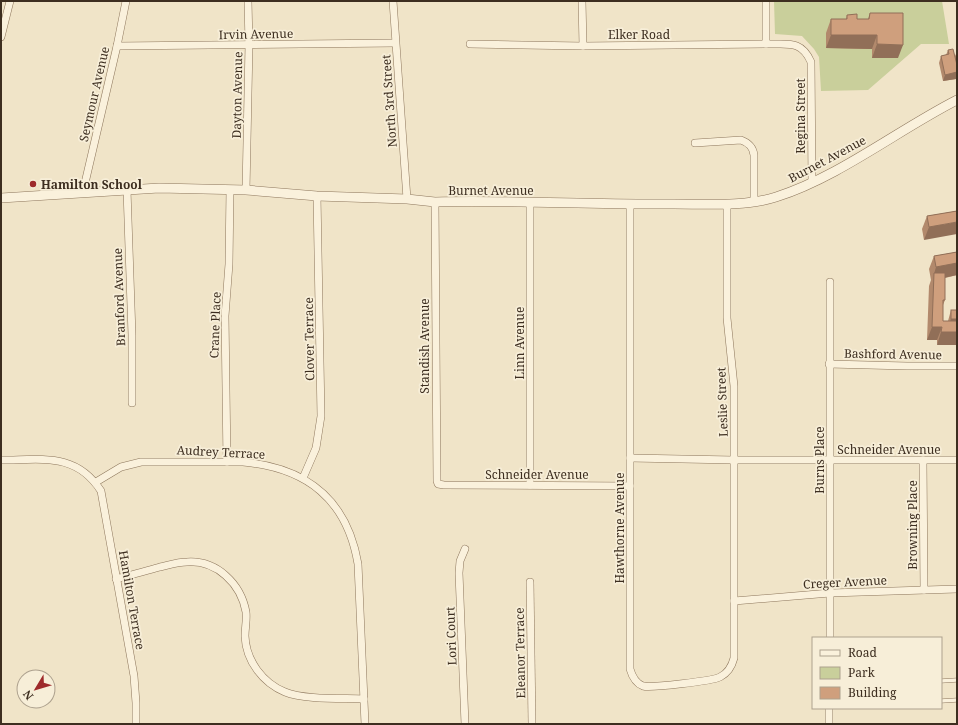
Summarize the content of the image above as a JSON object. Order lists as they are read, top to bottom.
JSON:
{
  "streets": {
    "street": [
      "Irvin Avenue",
      "Elker Road",
      "Seymour Avenue",
      "Dayton Avenue",
      "North 3rd Street",
      "Regina Street",
      "Burnet Avenue",
      "Branford Avenue",
      "Crane Place",
      "Clover Terrace",
      "Linn Avenue",
      "Standish Avenue",
      "Bashford Avenue",
      "Leslie Street",
      "Schneider Avenue",
      "Audrey Terrace",
      "Burns Place",
      "Browning Place",
      "Hawthorne Avenue",
      "Creger Avenue",
      "Hamilton Terrace",
      "Lori Court",
      "Eleanor Terrace"
    ]
  },
  "crossings": [
    ["Irvin Avenue", "Seymour Avenue"],
    ["Irvin Avenue", "Dayton Avenue"],
    ["Irvin Avenue", "North 3rd Street"],
    ["Elker Road", "Regina Street"],
    ["Seymour Avenue", "Burnet Avenue"],
    ["Dayton Avenue", "Burnet Avenue"],
    ["North 3rd Street", "Burnet Avenue"],
    ["Regina Street", "Burnet Avenue"],
    ["Burnet Avenue", "Branford Avenue"],
    ["Burnet Avenue", "Crane Place"],
    ["Burnet Avenue", "Clover Terrace"],
    ["Burnet Avenue", "Linn Avenue"],
    ["Burnet Avenue", "Standish Avenue"],
    ["Burnet Avenue", "Leslie Street"],
    ["Burnet Avenue", "Hawthorne Avenue"],
    ["Crane Place", "Audrey Terrace"],
    ["Clover Terrace", "Audrey Terrace"],
    ["Linn Avenue", "Schneider Avenue"],
    ["Standish Avenue", "Schneider Avenue"],
    ["Bashford Avenue", "Burns Place"],
    ["Leslie Street", "Schneider Avenue"],
    ["Leslie Street", "Hawthorne Avenue"],
    ["Leslie Street", "Creger Avenue"],
    ["Schneider Avenue", "Burns Place"],
    ["Schneider Avenue", "Browning Place"],
    ["Schneider Avenue", "Hawthorne Avenue"],
    ["Audrey Terrace", "Hamilton Terrace"],
    ["Burns Place", "Creger Avenue"],
    ["Browning Place", "Creger Avenue"],
    ["Hawthorne Avenue", "Creger Avenue"]
  ],
  "places": ["Hamilton School"],
  "legend": ["Road", "Park", "Building"],
  "north": "bottom left"
}
